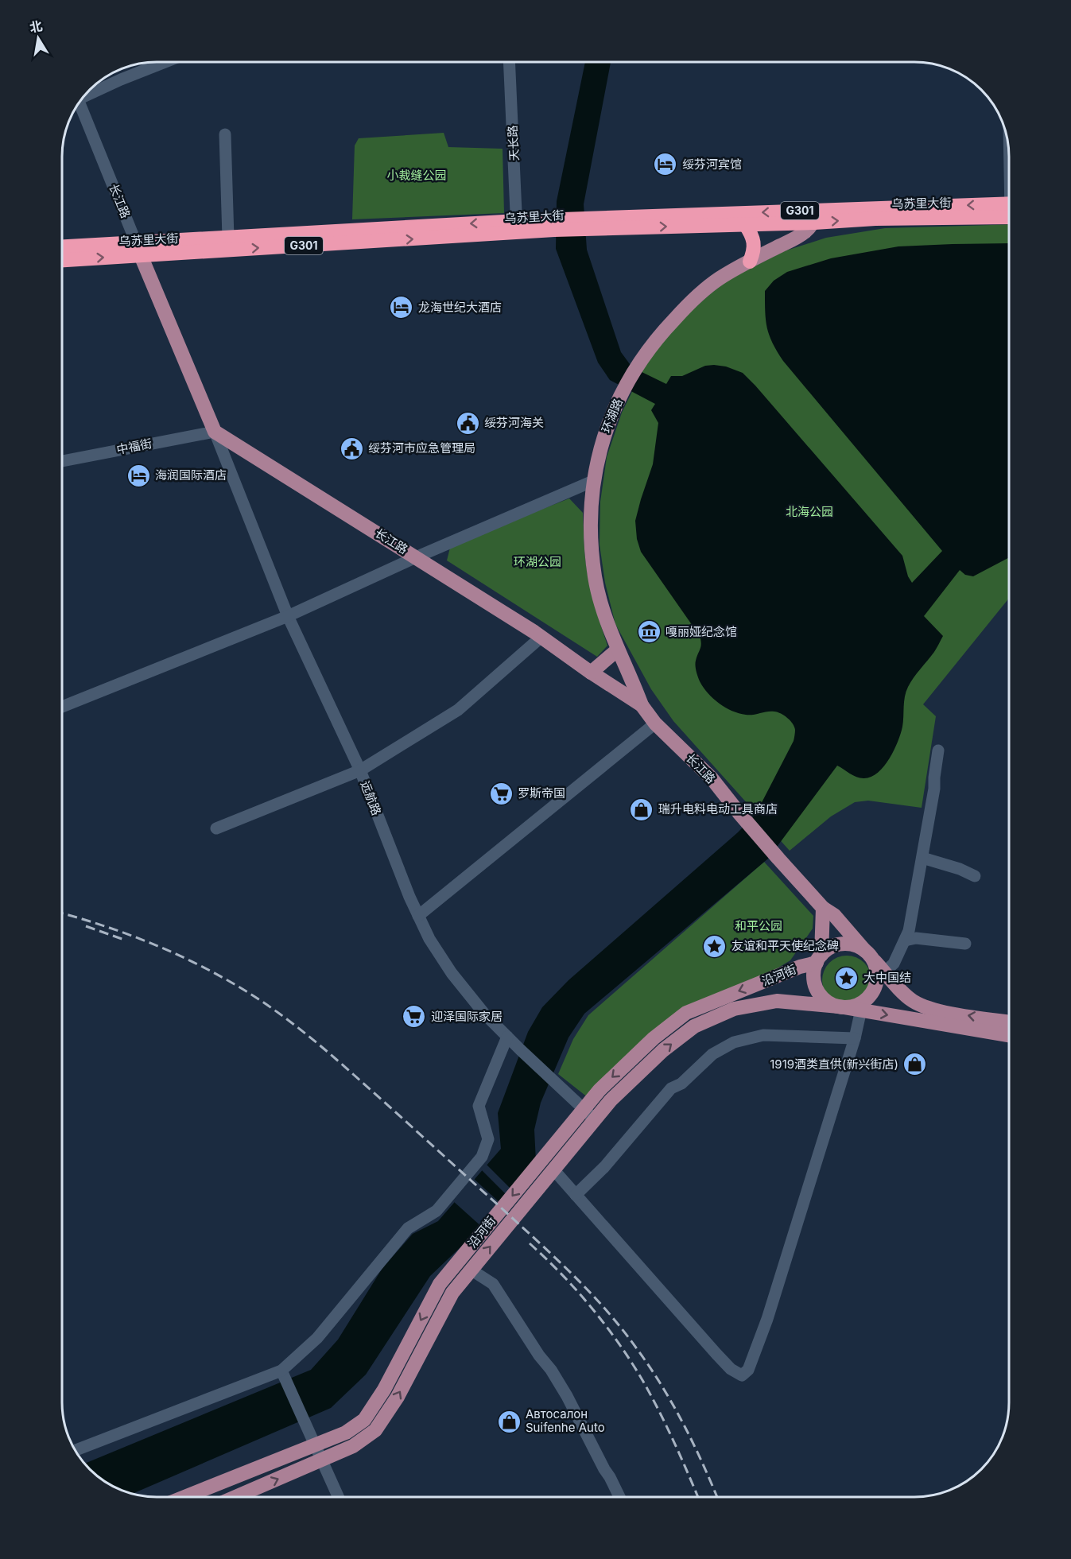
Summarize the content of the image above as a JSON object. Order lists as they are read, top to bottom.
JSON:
{
  "streets": {
    "highway": ["乌苏里大街", "G301"],
    "main road": ["长江路", "环湖路", "沿河街"],
    "street": ["天长路", "中福街", "远航路"]
  },
  "crossings": [
    ["天长路", "乌苏里大街"],
    ["长江路", "乌苏里大街"],
    ["长江路", "环湖路"],
    ["长江路", "中福街"],
    ["长江路", "远航路"],
    ["长江路", "沿河街"],
    ["乌苏里大街", "环湖路"],
    ["中福街", "远航路"],
    ["远航路", "沿河街"]
  ],
  "parks": [
    "小裁缝公园",
    "北海公园",
    "环湖公园",
    "和平公园"
  ],
  "places": {
    "hotel": ["绥芬河宾馆", "龙海世纪大酒店", "海润国际酒店"],
    "public building": ["绥芬河海关", "绥芬河市应急管理局"],
    "museum": ["嘎丽娅纪念馆"],
    "supermarket": ["罗斯帝国", "迎泽国际家居"],
    "shop": ["瑞升电料电动工具商店", "1919酒类直供(新兴街店)", "Автосалон Suifenhe Auto"],
    "place": ["友谊和平天使纪念碑", "大中国结"]
  },
  "north": "top"
}
